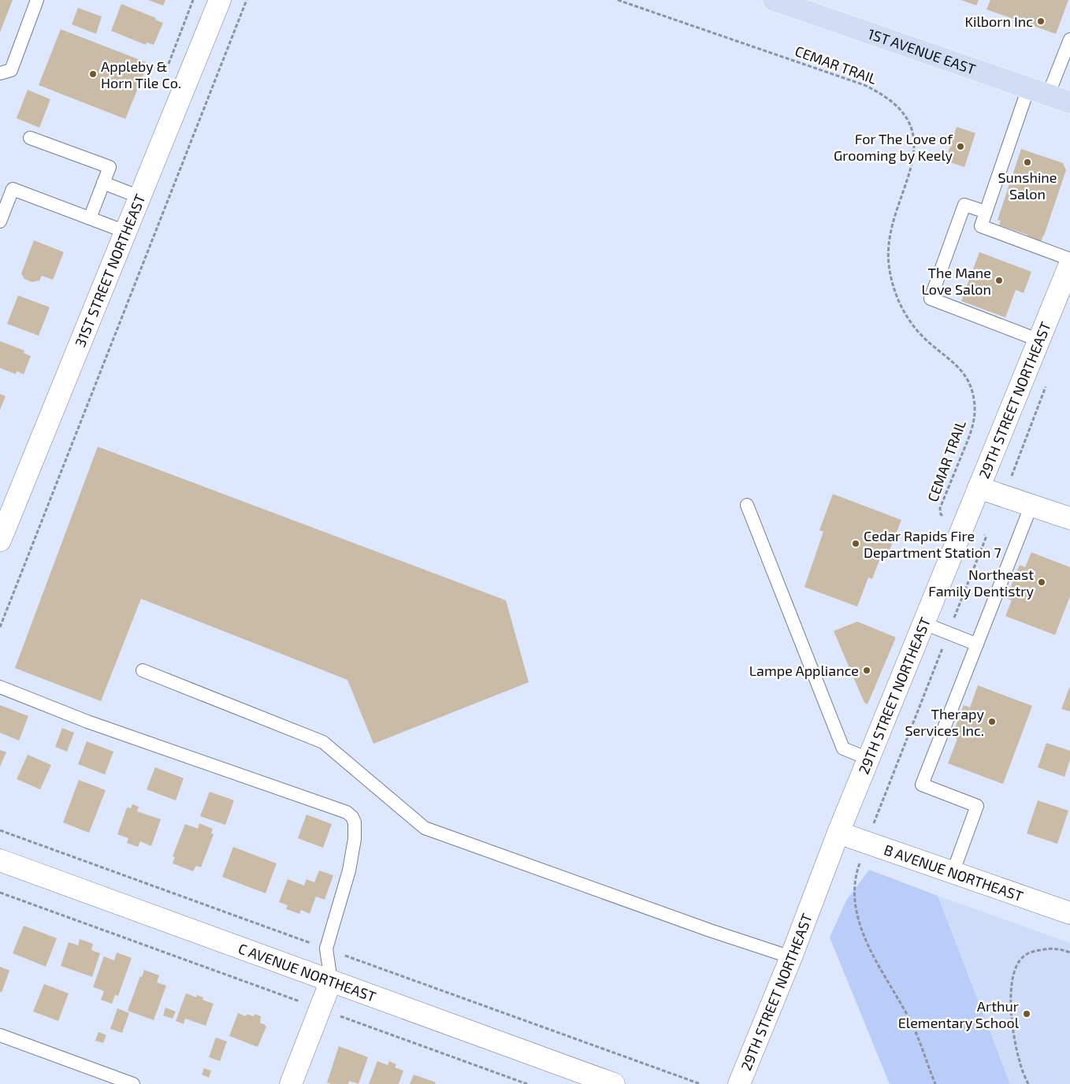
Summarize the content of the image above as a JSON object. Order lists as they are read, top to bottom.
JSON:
{
  "streets": {
    "main road": ["1ST AVENUE EAST"],
    "street": [
      "31ST STREET NORTHEAST",
      "29TH STREET NORTHEAST",
      "B AVENUE NORTHEAST",
      "C AVENUE NORTHEAST"
    ],
    "path": ["CEMAR TRAIL"]
  },
  "crossings": [
    ["29TH STREET NORTHEAST", "B AVENUE NORTHEAST"]
  ],
  "places": [
    "Kilborn Inc",
    "Appleby & Horn Tile Co.",
    "For The Love of Grooming by Keely",
    "Sunshine Salon",
    "The Mane Love Salon",
    "Cedar Rapids Fire Department Station 7",
    "Northeast Family Dentistry",
    "Lampe Appliance",
    "Therapy Services Inc.",
    "Arthur Elementary School"
  ]
}
